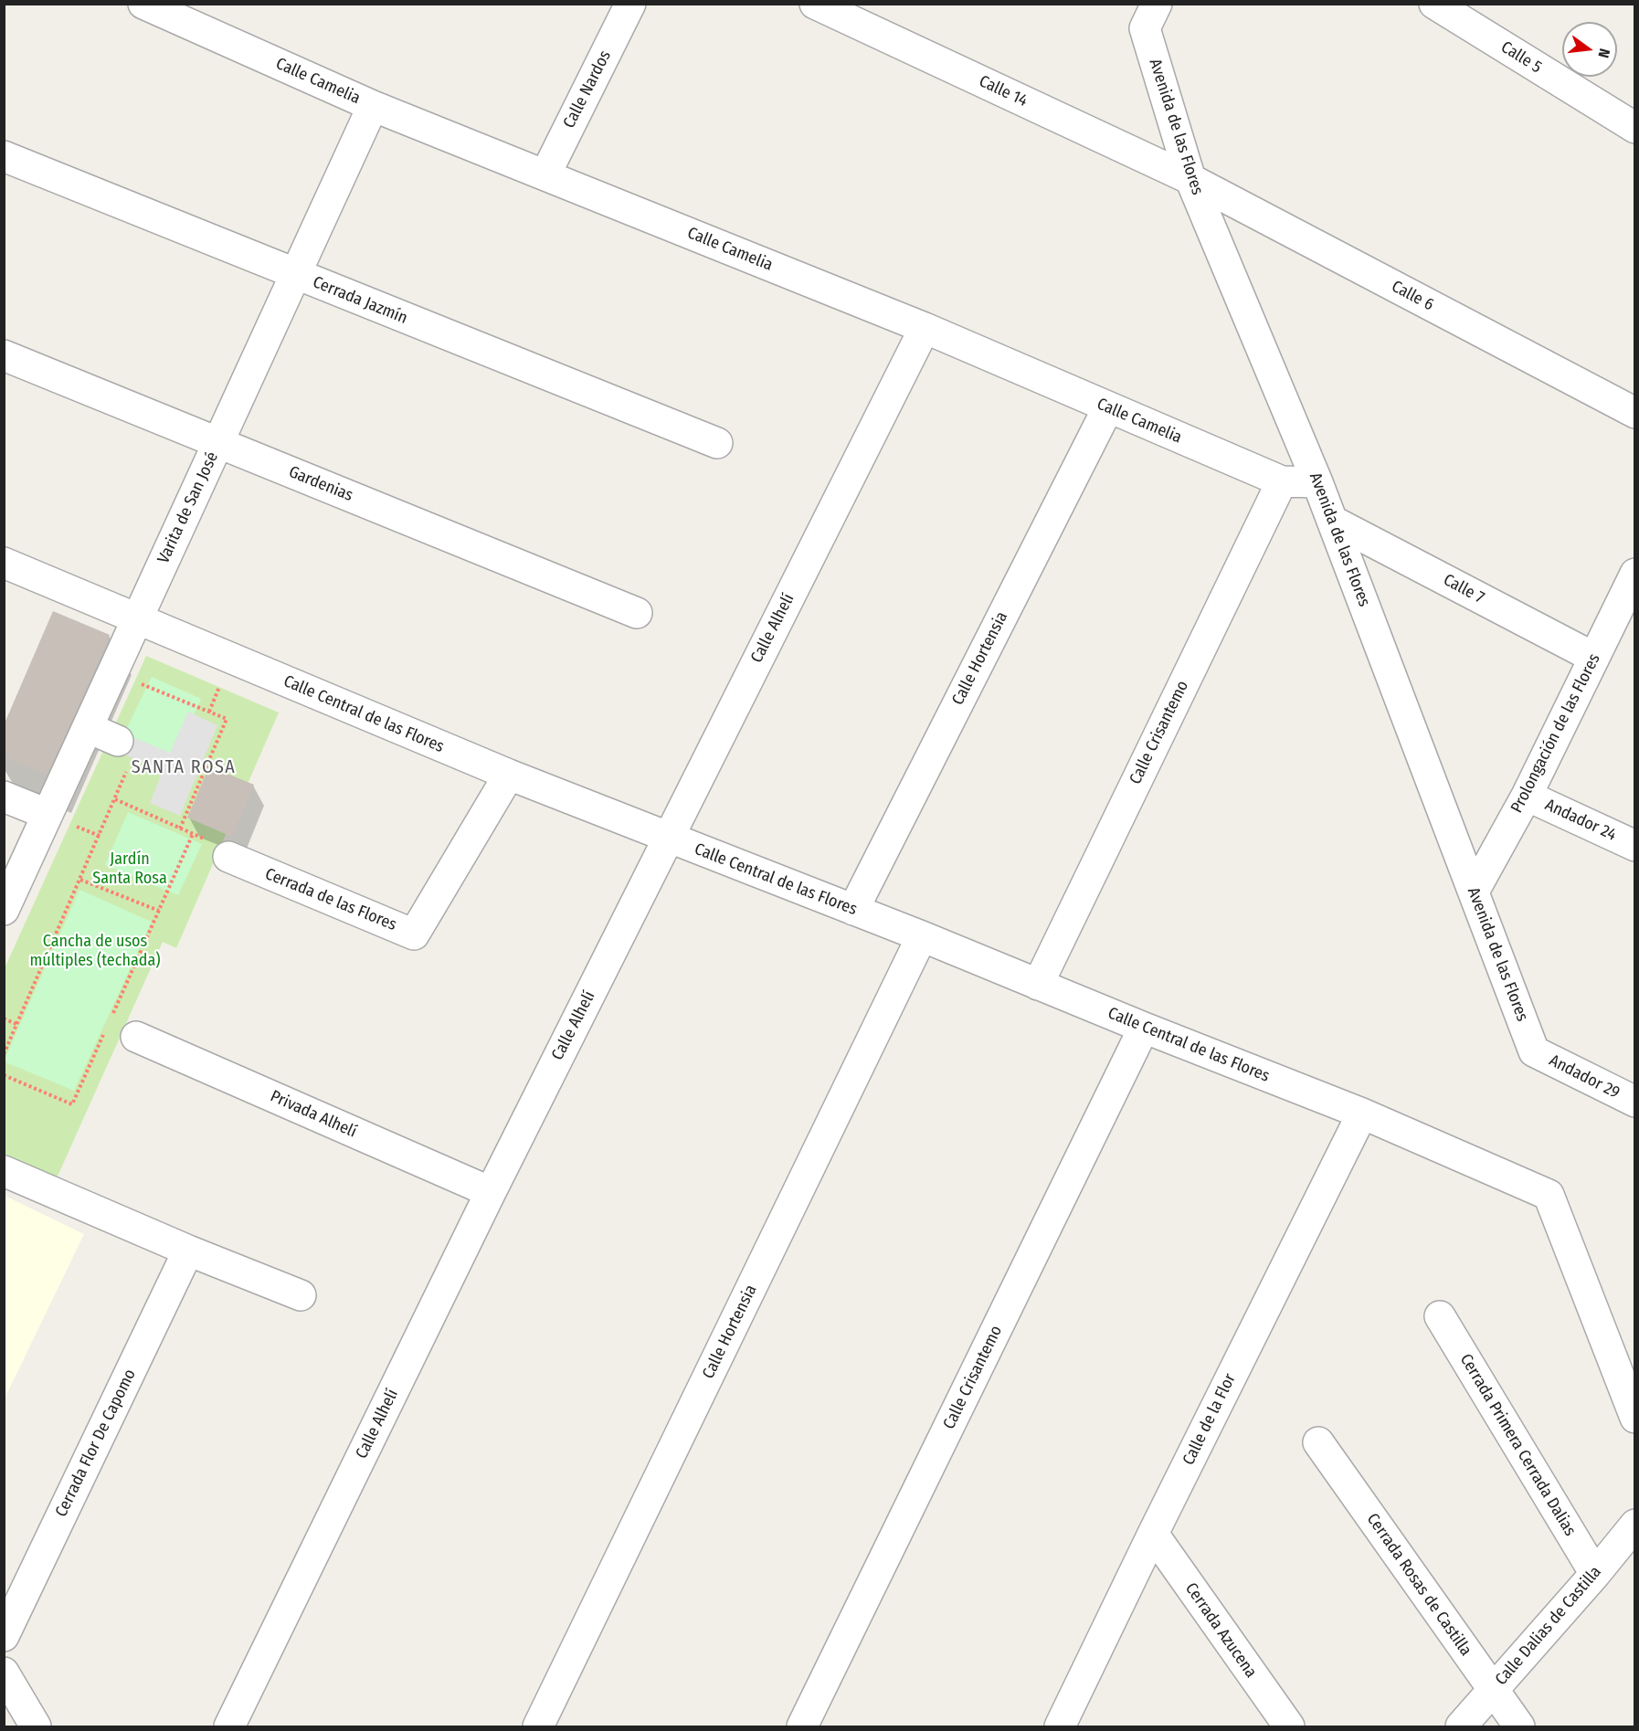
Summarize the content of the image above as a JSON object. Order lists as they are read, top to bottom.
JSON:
{
  "streets": {
    "street": [
      "Calle 5",
      "Calle Camelia",
      "Calle Nardos",
      "Calle 14",
      "Avenida de las Flores",
      "Calle 6",
      "Cerrada Jazmín",
      "Gardenias",
      "Varita de San José",
      "Calle 7",
      "Calle Alhelí",
      "Calle Hortensia",
      "Calle Central de las Flores",
      "Calle Crisantemo",
      "Prolongación de las Flores",
      "Andador 24",
      "Cerrada de las Flores",
      "Andador 29",
      "Privada Alhelí",
      "Calle de la Flor",
      "Cerrada Flor De Capomo",
      "Cerrada Primera Cerrada Dalias",
      "Cerrada Rosas de Castilla",
      "Calle Dalias de Castilla",
      "Cerrada Azucena"
    ]
  },
  "crossings": [
    ["Calle Camelia", "Calle Nardos"],
    ["Calle Camelia", "Avenida de las Flores"],
    ["Calle Camelia", "Varita de San José"],
    ["Calle Camelia", "Calle Alhelí"],
    ["Calle Camelia", "Calle Hortensia"],
    ["Calle Camelia", "Calle Crisantemo"],
    ["Calle 14", "Avenida de las Flores"],
    ["Calle 14", "Calle 6"],
    ["Avenida de las Flores", "Calle 6"],
    ["Avenida de las Flores", "Calle 7"],
    ["Avenida de las Flores", "Prolongación de las Flores"],
    ["Avenida de las Flores", "Andador 29"],
    ["Cerrada Jazmín", "Varita de San José"],
    ["Gardenias", "Varita de San José"],
    ["Varita de San José", "Calle Central de las Flores"],
    ["Calle 7", "Prolongación de las Flores"],
    ["Calle Alhelí", "Calle Central de las Flores"],
    ["Calle Alhelí", "Privada Alhelí"],
    ["Calle Hortensia", "Calle Central de las Flores"],
    ["Calle Central de las Flores", "Calle Crisantemo"],
    ["Calle Central de las Flores", "Cerrada de las Flores"],
    ["Calle Central de las Flores", "Calle de la Flor"],
    ["Prolongación de las Flores", "Andador 24"],
    ["Calle de la Flor", "Cerrada Azucena"],
    ["Cerrada Primera Cerrada Dalias", "Calle Dalias de Castilla"],
    ["Cerrada Rosas de Castilla", "Calle Dalias de Castilla"]
  ],
  "districts": ["SANTA ROSA"],
  "parks": ["Jardín Santa Rosa", "Cancha de usos múltiples (techada)"],
  "north": "right"
}
